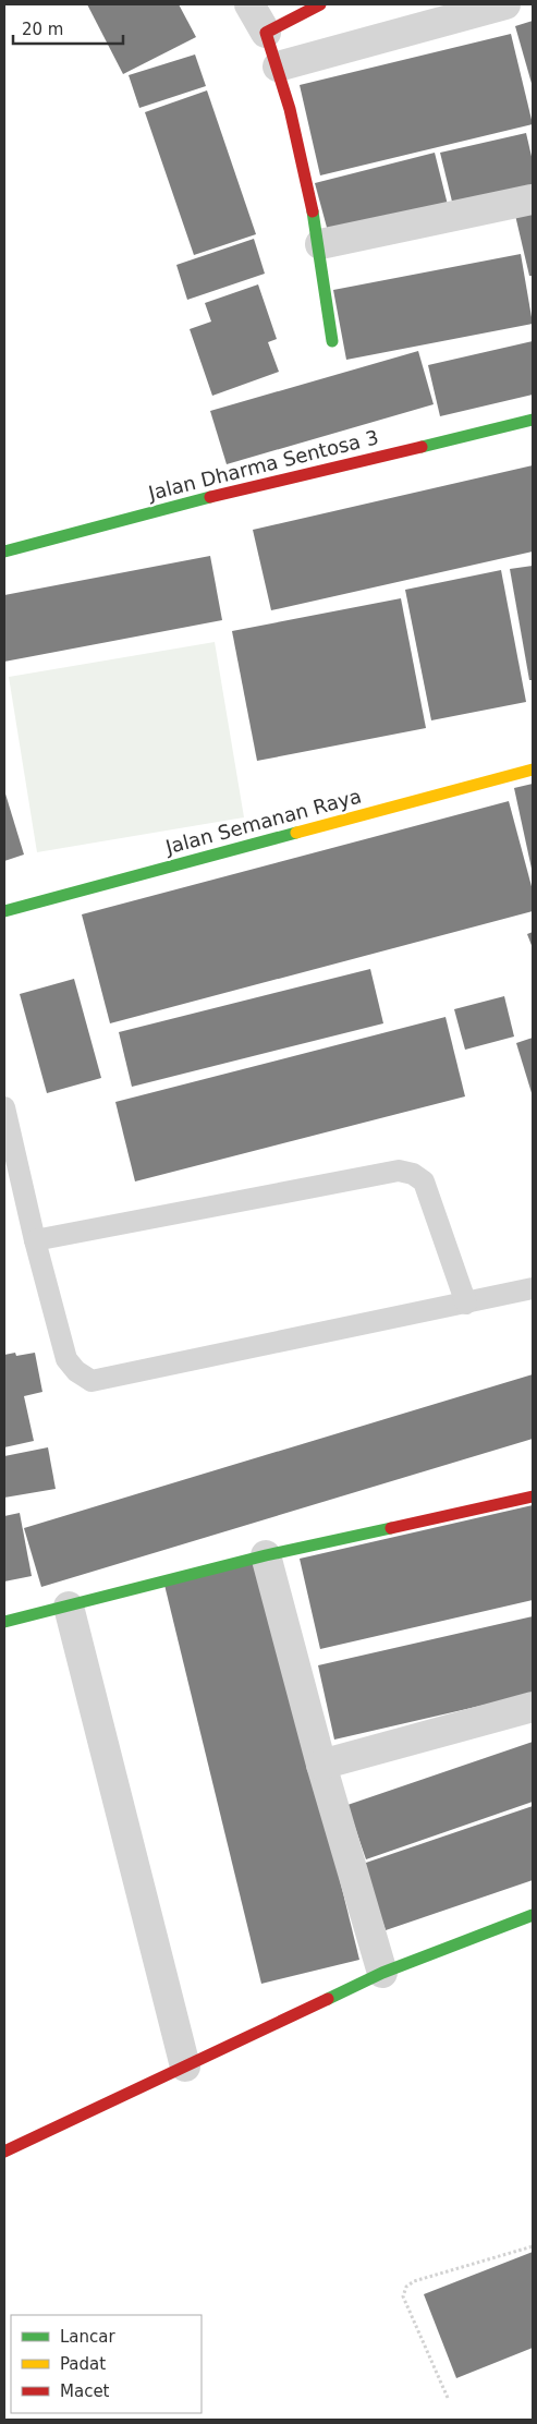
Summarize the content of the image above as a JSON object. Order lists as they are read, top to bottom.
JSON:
{
  "streets": {
    "street": ["Jalan Dharma Sentosa 3", "Jalan Semanan Raya"]
  },
  "legend": ["Lancar", "Padat", "Macet"],
  "scale_bar": "20 m"
}
